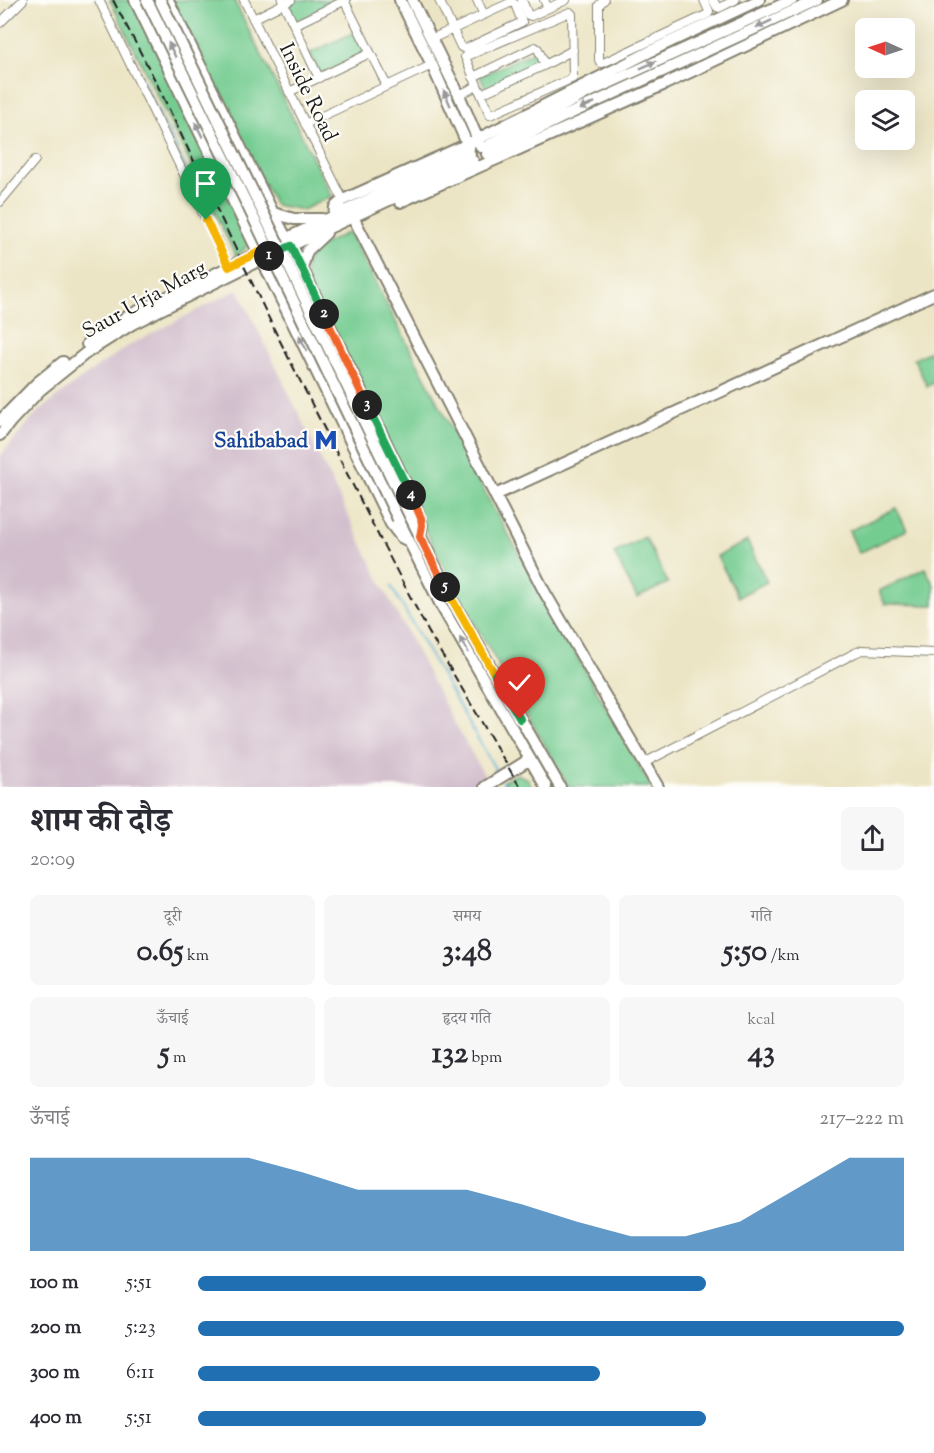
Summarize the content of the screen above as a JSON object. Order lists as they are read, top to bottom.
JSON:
{
  "streets": {
    "main road": ["Saur Urja Marg"],
    "street": ["Inside Road"]
  },
  "places": {
    "metro station": ["Sahibabad"]
  },
  "north": "left",
  "page": {
    "pins": [
      "1",
      "2",
      "3",
      "4",
      "5"
    ],
    "heading": ["शाम की दौड़", "20:09"],
    "stats": [
      ["दूरी", "0.65 km"],
      ["समय", "3:48"],
      ["गति", "5:50 /km"],
      ["ऊँचाई", "5 m"],
      ["हृदय गति", "132 bpm"],
      ["kcal", "43"]
    ],
    "chart": ["ऊँचाई", "217–222 m"],
    "list": [
      {
        "name": "100 m",
        "note": "5:51"
      },
      {
        "name": "200 m",
        "note": "5:23"
      },
      {
        "name": "300 m",
        "note": "6:11"
      },
      {
        "name": "400 m",
        "note": "5:51"
      }
    ]
  }
}
